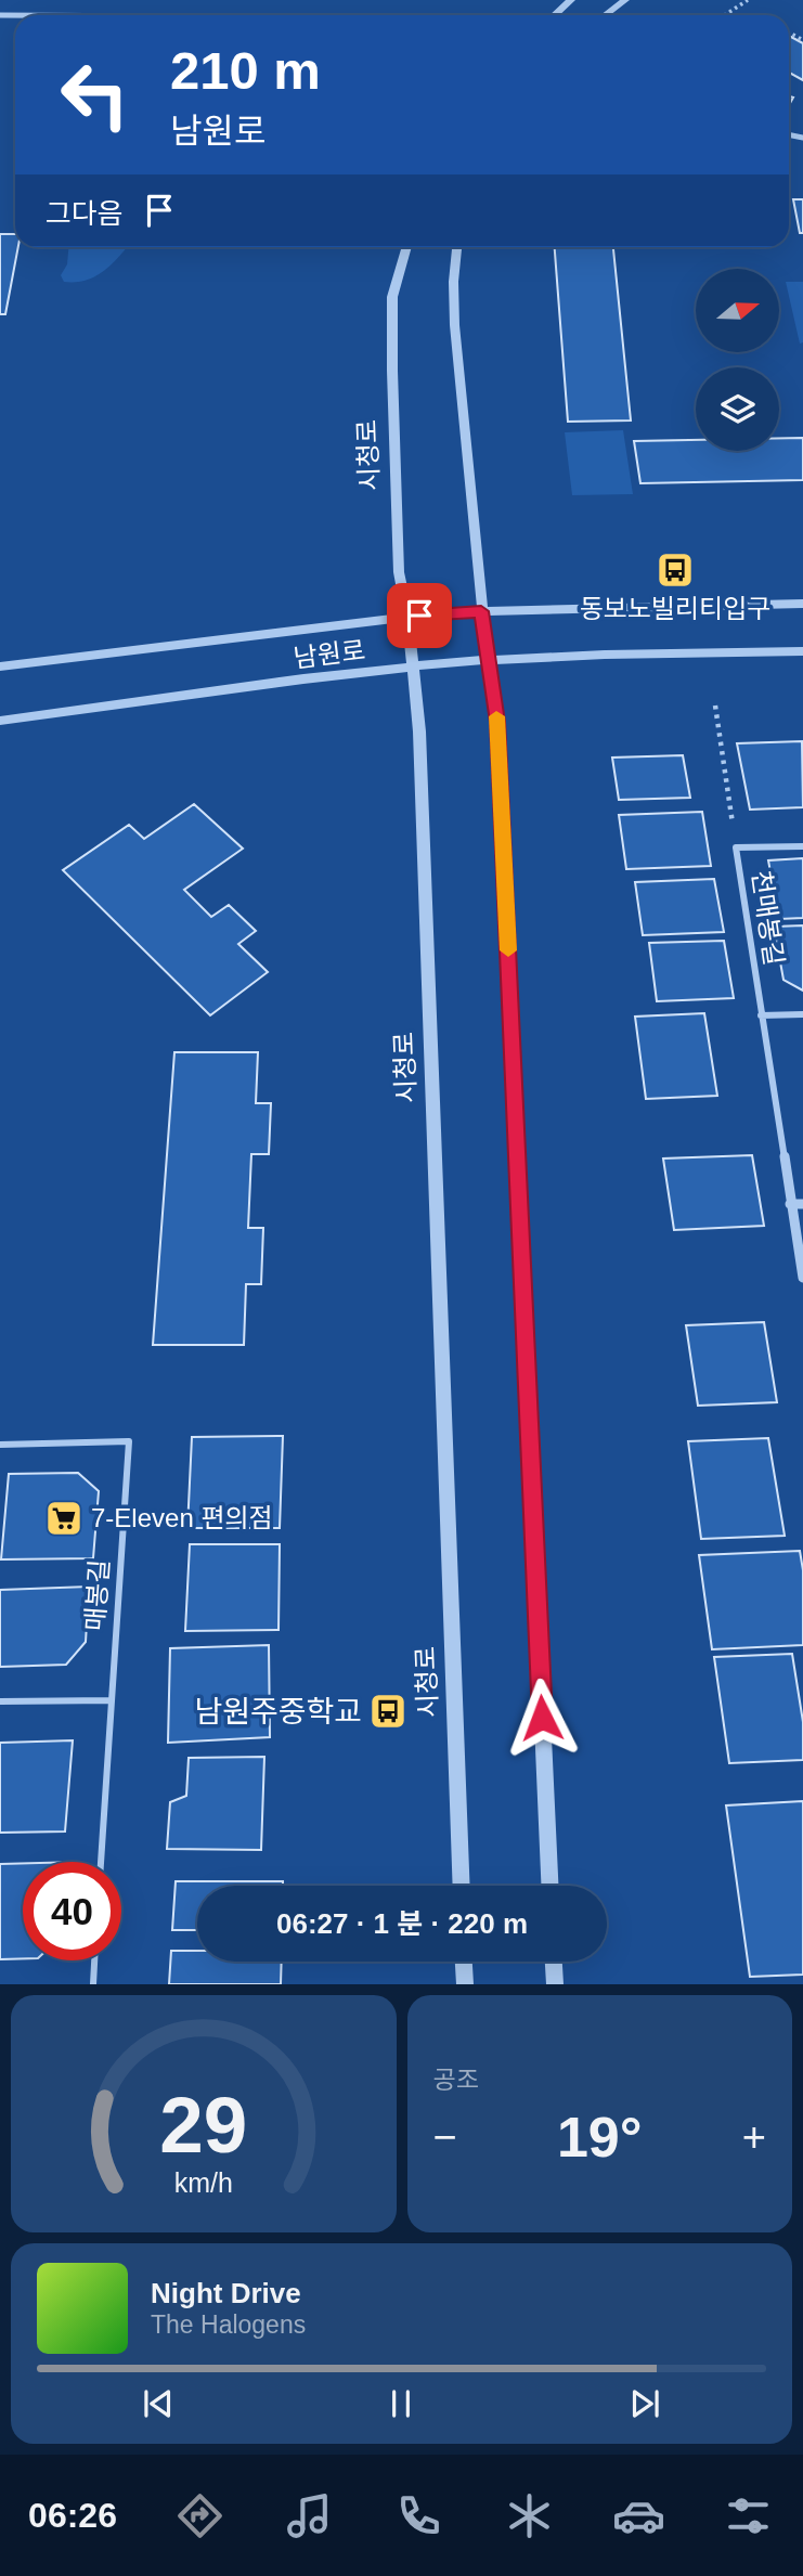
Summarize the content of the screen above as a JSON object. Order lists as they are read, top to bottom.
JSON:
{
  "streets": {
    "street": ["시청로", "남원로", "천매봉길"],
    "lane": ["매봉길"]
  },
  "crossings": [
    ["시청로", "남원로"]
  ],
  "places": {
    "bus stop": ["동보노빌리티입구", "남원주중학교"],
    "supermarket": ["7-Eleven 편의점"]
  },
  "north": "right",
  "page": {
    "turn": ["210 m", "남원로"],
    "then": "그다음",
    "limit": "40",
    "trip": "06:27 · 1 분 · 220 m",
    "tile": "공조",
    "heat": ["−", "19°", "+"],
    "song": ["Night Drive", "The Halogens"],
    "tabs": "06:26",
    "gauge": ["29", "km/h"]
  }
}
